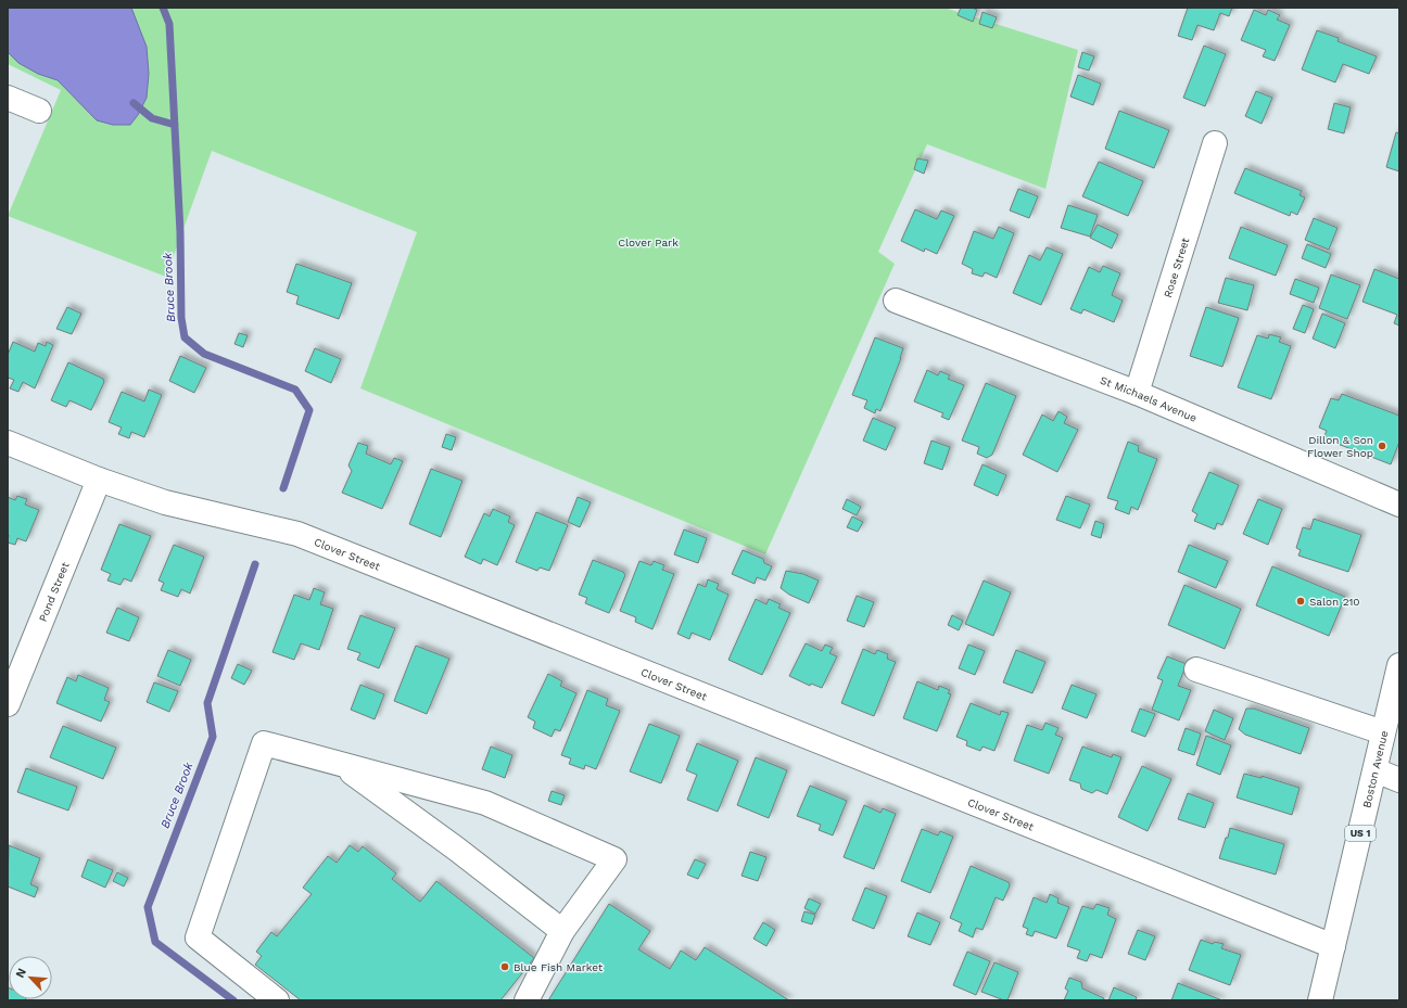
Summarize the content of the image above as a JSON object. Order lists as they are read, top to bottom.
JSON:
{
  "streets": {
    "street": [
      "Rose Street",
      "St Michaels Avenue",
      "Clover Street",
      "Pond Street",
      "Boston Avenue",
      "US 1"
    ]
  },
  "crossings": [
    ["Rose Street", "St Michaels Avenue"],
    ["Clover Street", "Pond Street"],
    ["Clover Street", "Boston Avenue"]
  ],
  "water": ["Bruce Brook"],
  "parks": ["Clover Park"],
  "places": ["Dillon & Son Flower Shop", "Salon 210", "Blue Fish Market"],
  "north": "top left"
}
